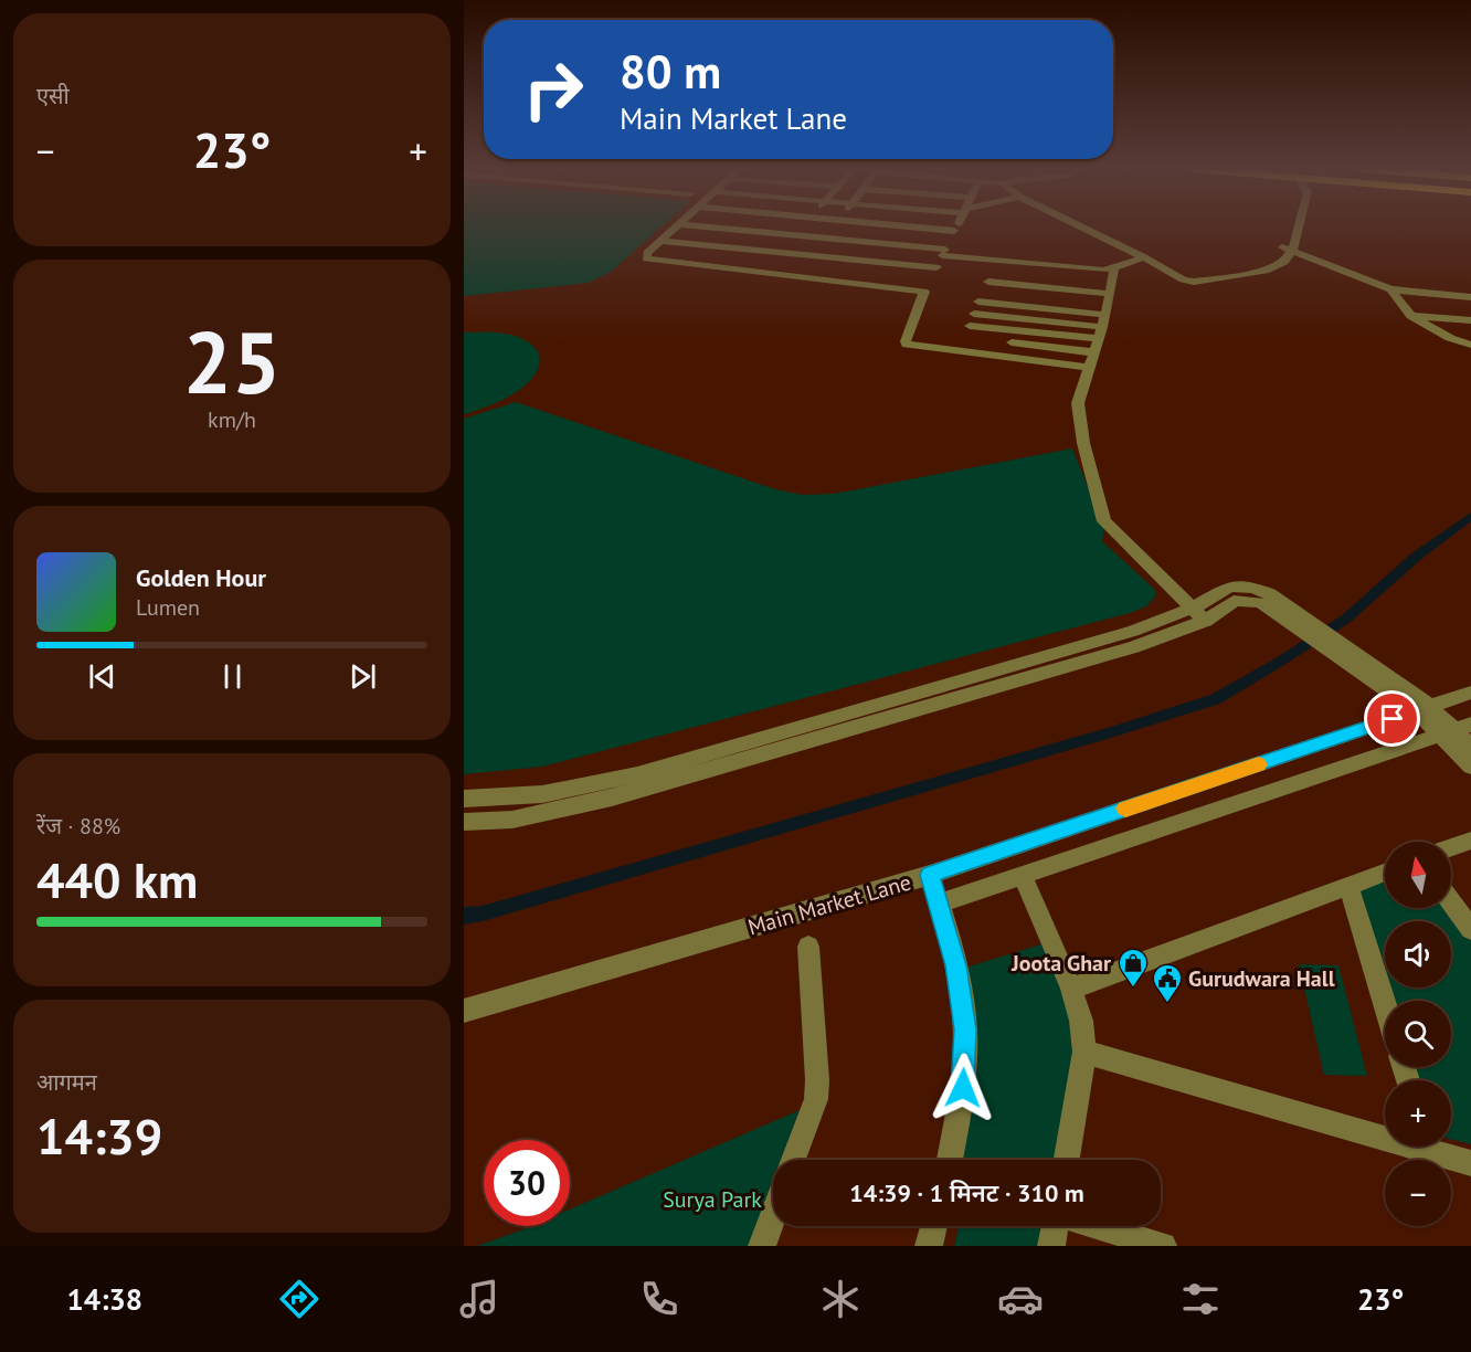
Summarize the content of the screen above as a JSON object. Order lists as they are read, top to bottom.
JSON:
{
  "streets": {
    "street": ["Main Market Lane"]
  },
  "parks": ["Surya Park"],
  "places": {
    "shop": ["Joota Ghar"],
    "public building": ["Gurudwara Hall"]
  },
  "north": "top",
  "page": {
    "tile": [
      "एसी",
      ["25", "km/h"],
      ["रेंज · 88%", "440 km"],
      ["आगमन", "14:39"]
    ],
    "turn": ["80 m", "Main Market Lane"],
    "heat": ["−", "23°", "+"],
    "song": ["Golden Hour", "Lumen"],
    "map_buttons": ["+", "−"],
    "limit": "30",
    "trip": "14:39 · 1 मिनट · 310 m",
    "tabs": ["14:38", "23°"]
  }
}
